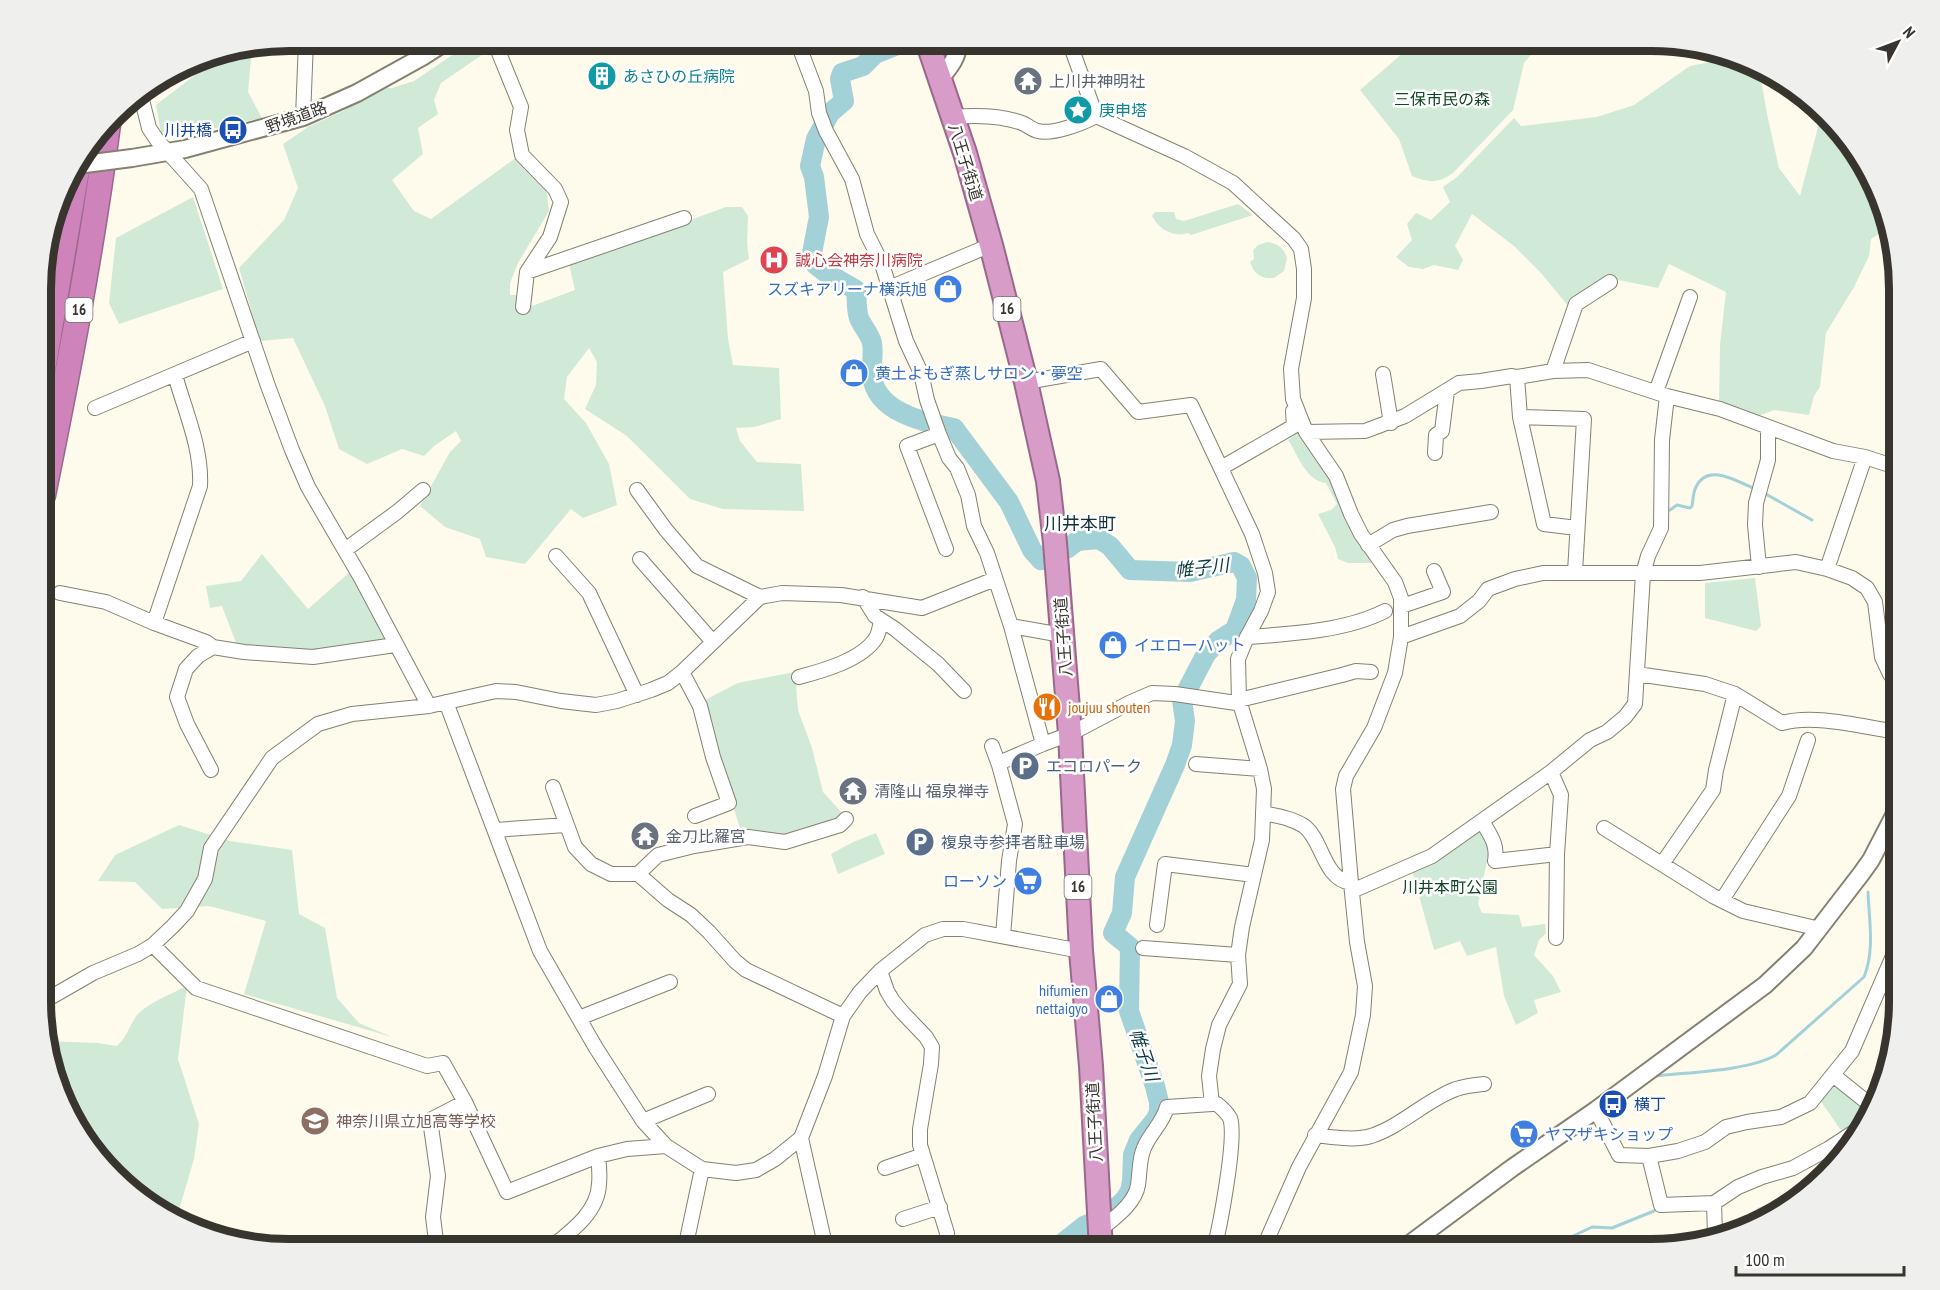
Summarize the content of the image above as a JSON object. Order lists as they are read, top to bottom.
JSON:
{
  "streets": {
    "highway": ["八王子街道", "16"],
    "street": ["野境道路"]
  },
  "districts": ["川井本町"],
  "water": ["帷子川"],
  "parks": ["三保市民の森", "川井本町公園"],
  "places": {
    "building": ["あさひの丘病院"],
    "temple": ["上川井神明社", "清隆山 福泉禅寺", "金刀比羅宮"],
    "place": ["庚申塔"],
    "bus stop": ["川井橋", "横丁"],
    "hospital": ["誠心会神奈川病院"],
    "shop": [
      "スズキアリーナ横浜旭",
      "黄土よもぎ蒸しサロン・夢空",
      "イエローハット",
      "hifumien nettaigyo"
    ],
    "restaurant": ["joujuu shouten"],
    "parking": ["エコロパーク", "複泉寺参拝者駐車場"],
    "supermarket": ["ローソン", "ヤマザキショップ"],
    "school or university": ["神奈川県立旭高等学校"]
  },
  "scale_bar": "100 m",
  "north": "top right"
}
